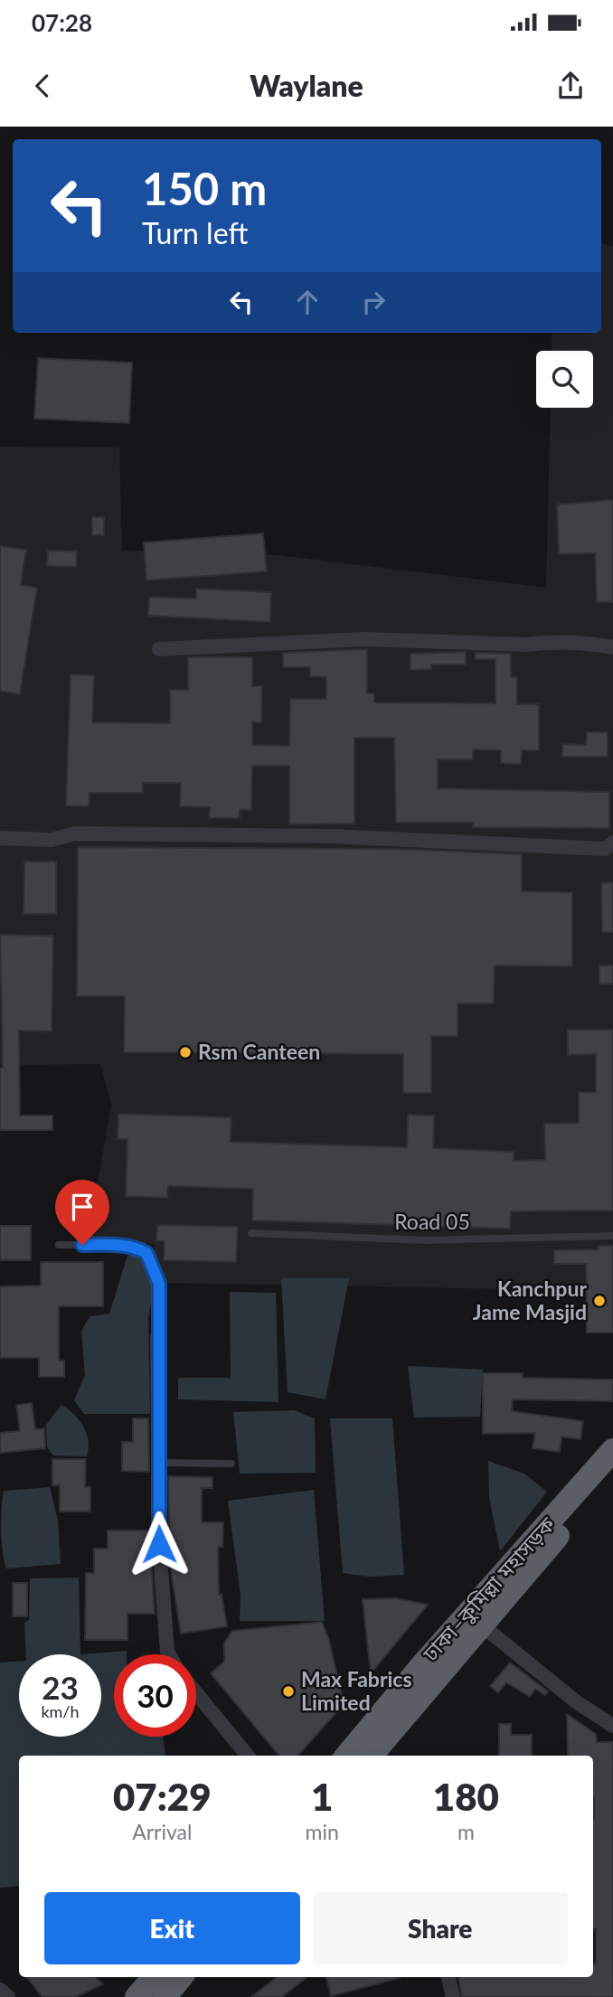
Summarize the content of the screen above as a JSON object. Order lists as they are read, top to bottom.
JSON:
{
  "streets": {
    "highway": ["ঢাকা–কুমিল্লা মহাসড়ক"],
    "lane": ["Road 05"]
  },
  "places": ["Rsm Canteen", "Kanchpur Jame Masjid", "Max Fabrics Limited"],
  "page": {
    "status": "07:28",
    "header": "Waylane",
    "turn": ["150 m", "Turn left"],
    "speed": "23 km/h",
    "limit": "30",
    "eta": [
      "07:29",
      "Arrival",
      "1",
      "min",
      "180",
      "m"
    ],
    "buttons": ["Exit", "Share"]
  }
}
